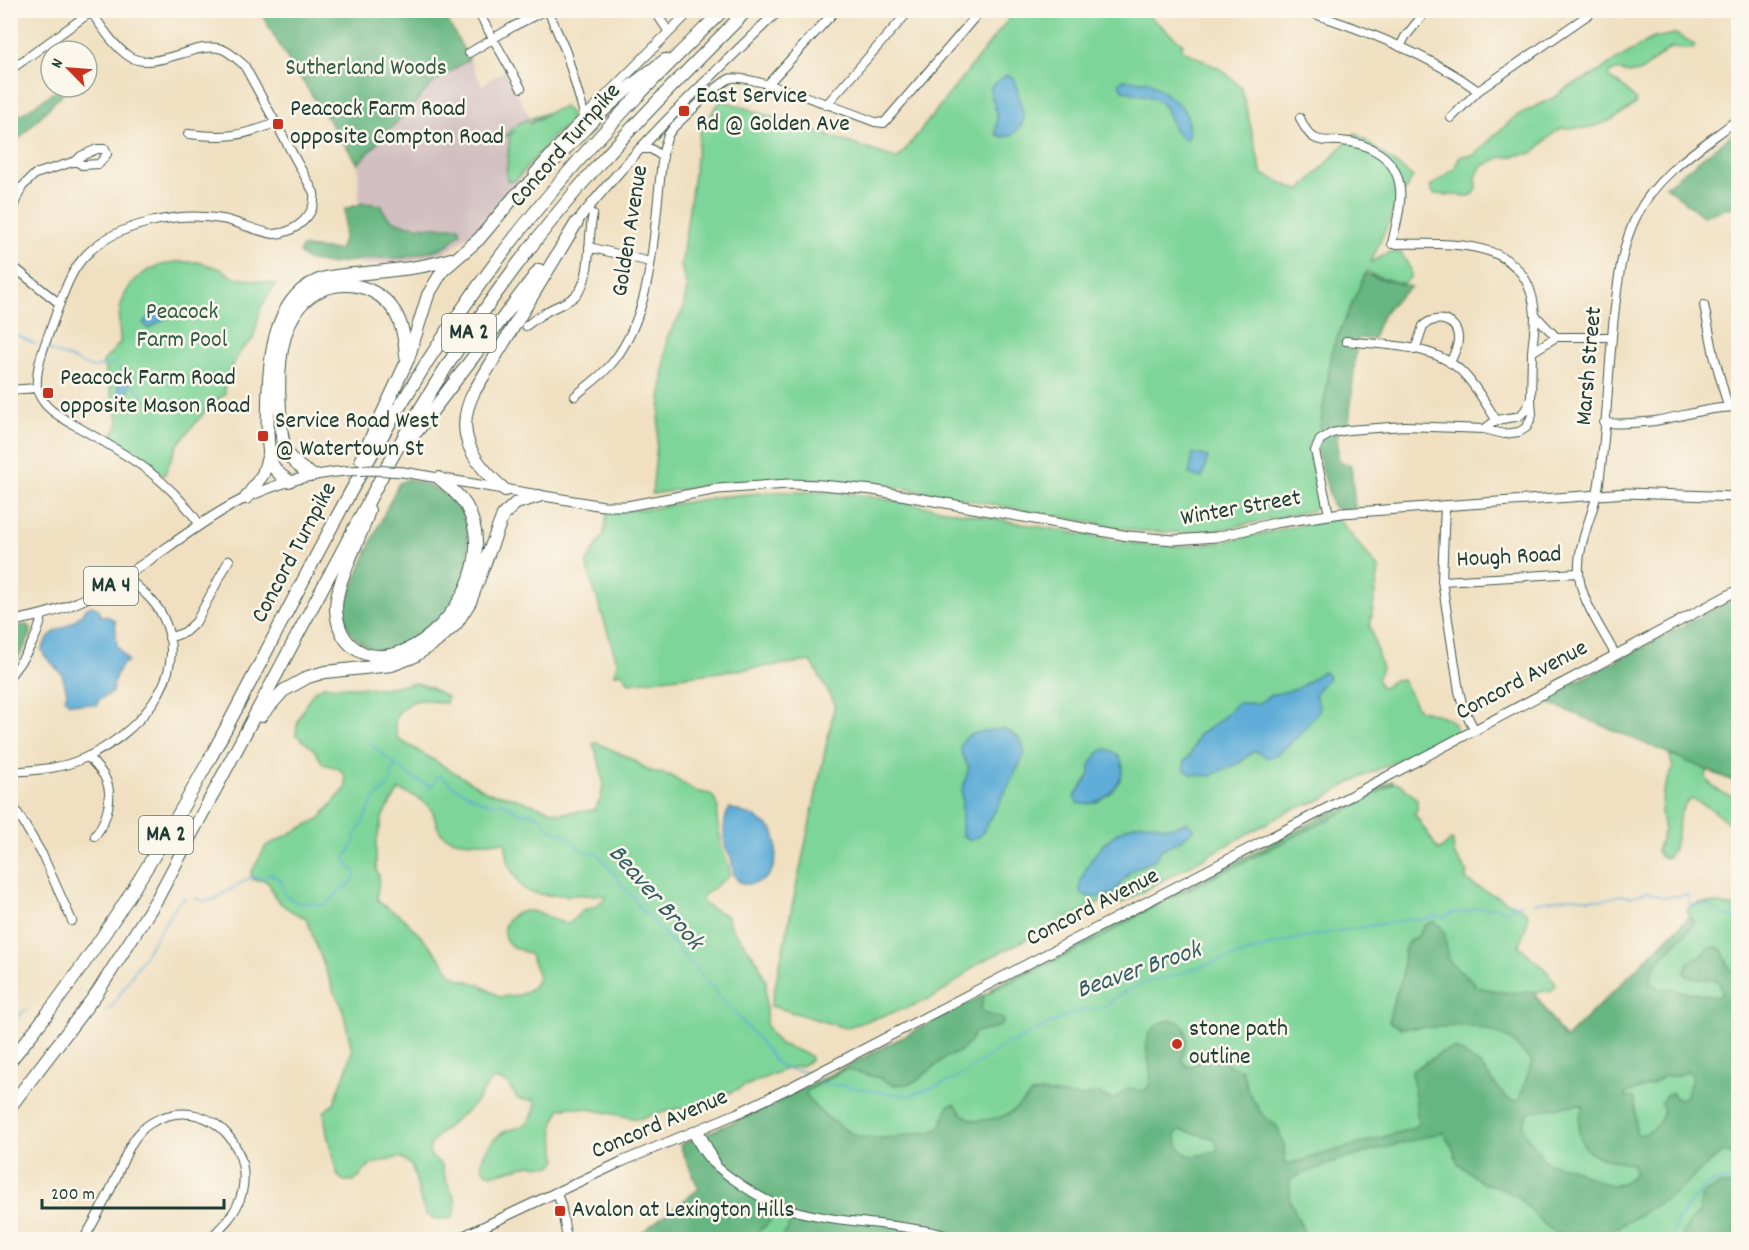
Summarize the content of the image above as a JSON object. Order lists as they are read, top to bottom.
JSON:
{
  "streets": {
    "highway": ["Concord Turnpike", "MA 2"],
    "main road": ["Winter Street", "MA 4", "Concord Avenue"],
    "street": ["Golden Avenue", "Marsh Street", "Hough Road"]
  },
  "crossings": [
    ["Concord Turnpike", "MA 2"],
    ["Marsh Street", "Winter Street"],
    ["Marsh Street", "Hough Road"],
    ["Marsh Street", "Concord Avenue"],
    ["Winter Street", "MA 4"]
  ],
  "water": ["Beaver Brook"],
  "parks": ["Sutherland Woods", "Peacock Farm Pool"],
  "places": {
    "transit": [
      "East Service Rd @ Golden Ave",
      "Peacock Farm Road opposite Compton Road",
      "Peacock Farm Road opposite Mason Road",
      "Service Road West @ Watertown St",
      "Avalon at Lexington Hills"
    ],
    "other": ["stone path outline"]
  },
  "scale_bar": "200 m",
  "north": "top left"
}
